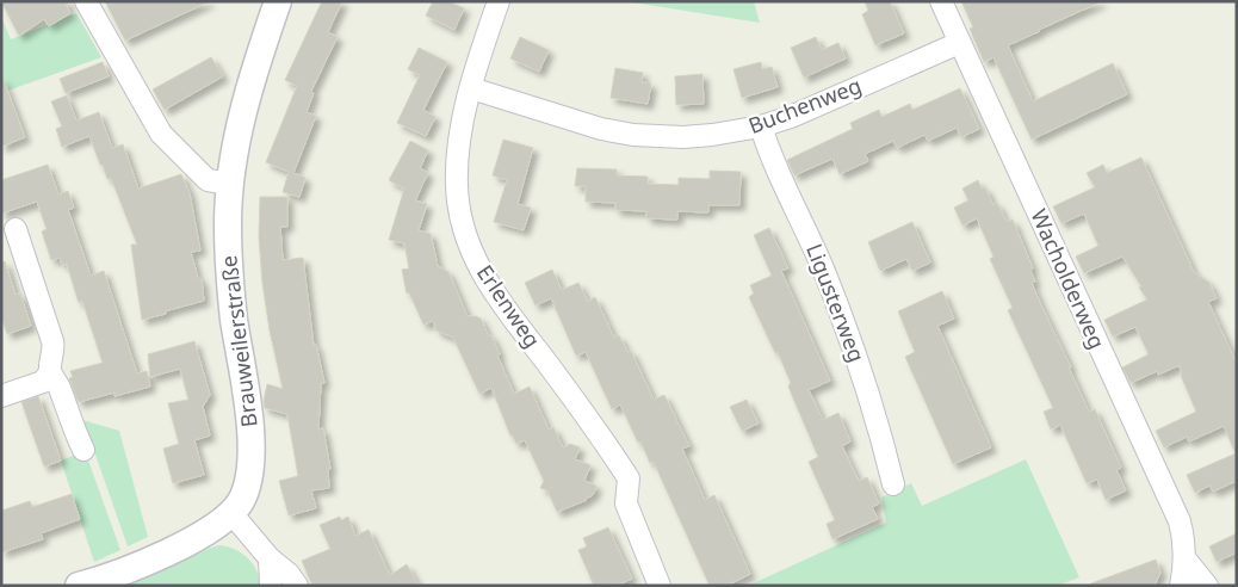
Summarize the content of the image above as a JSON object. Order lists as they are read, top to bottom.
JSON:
{
  "streets": {
    "street": [
      "Buchenweg",
      "Wacholderweg",
      "Ligusterweg",
      "Erlenweg",
      "Brauweilerstraße"
    ]
  },
  "crossings": [
    ["Buchenweg", "Wacholderweg"],
    ["Buchenweg", "Ligusterweg"],
    ["Buchenweg", "Erlenweg"]
  ]
}
